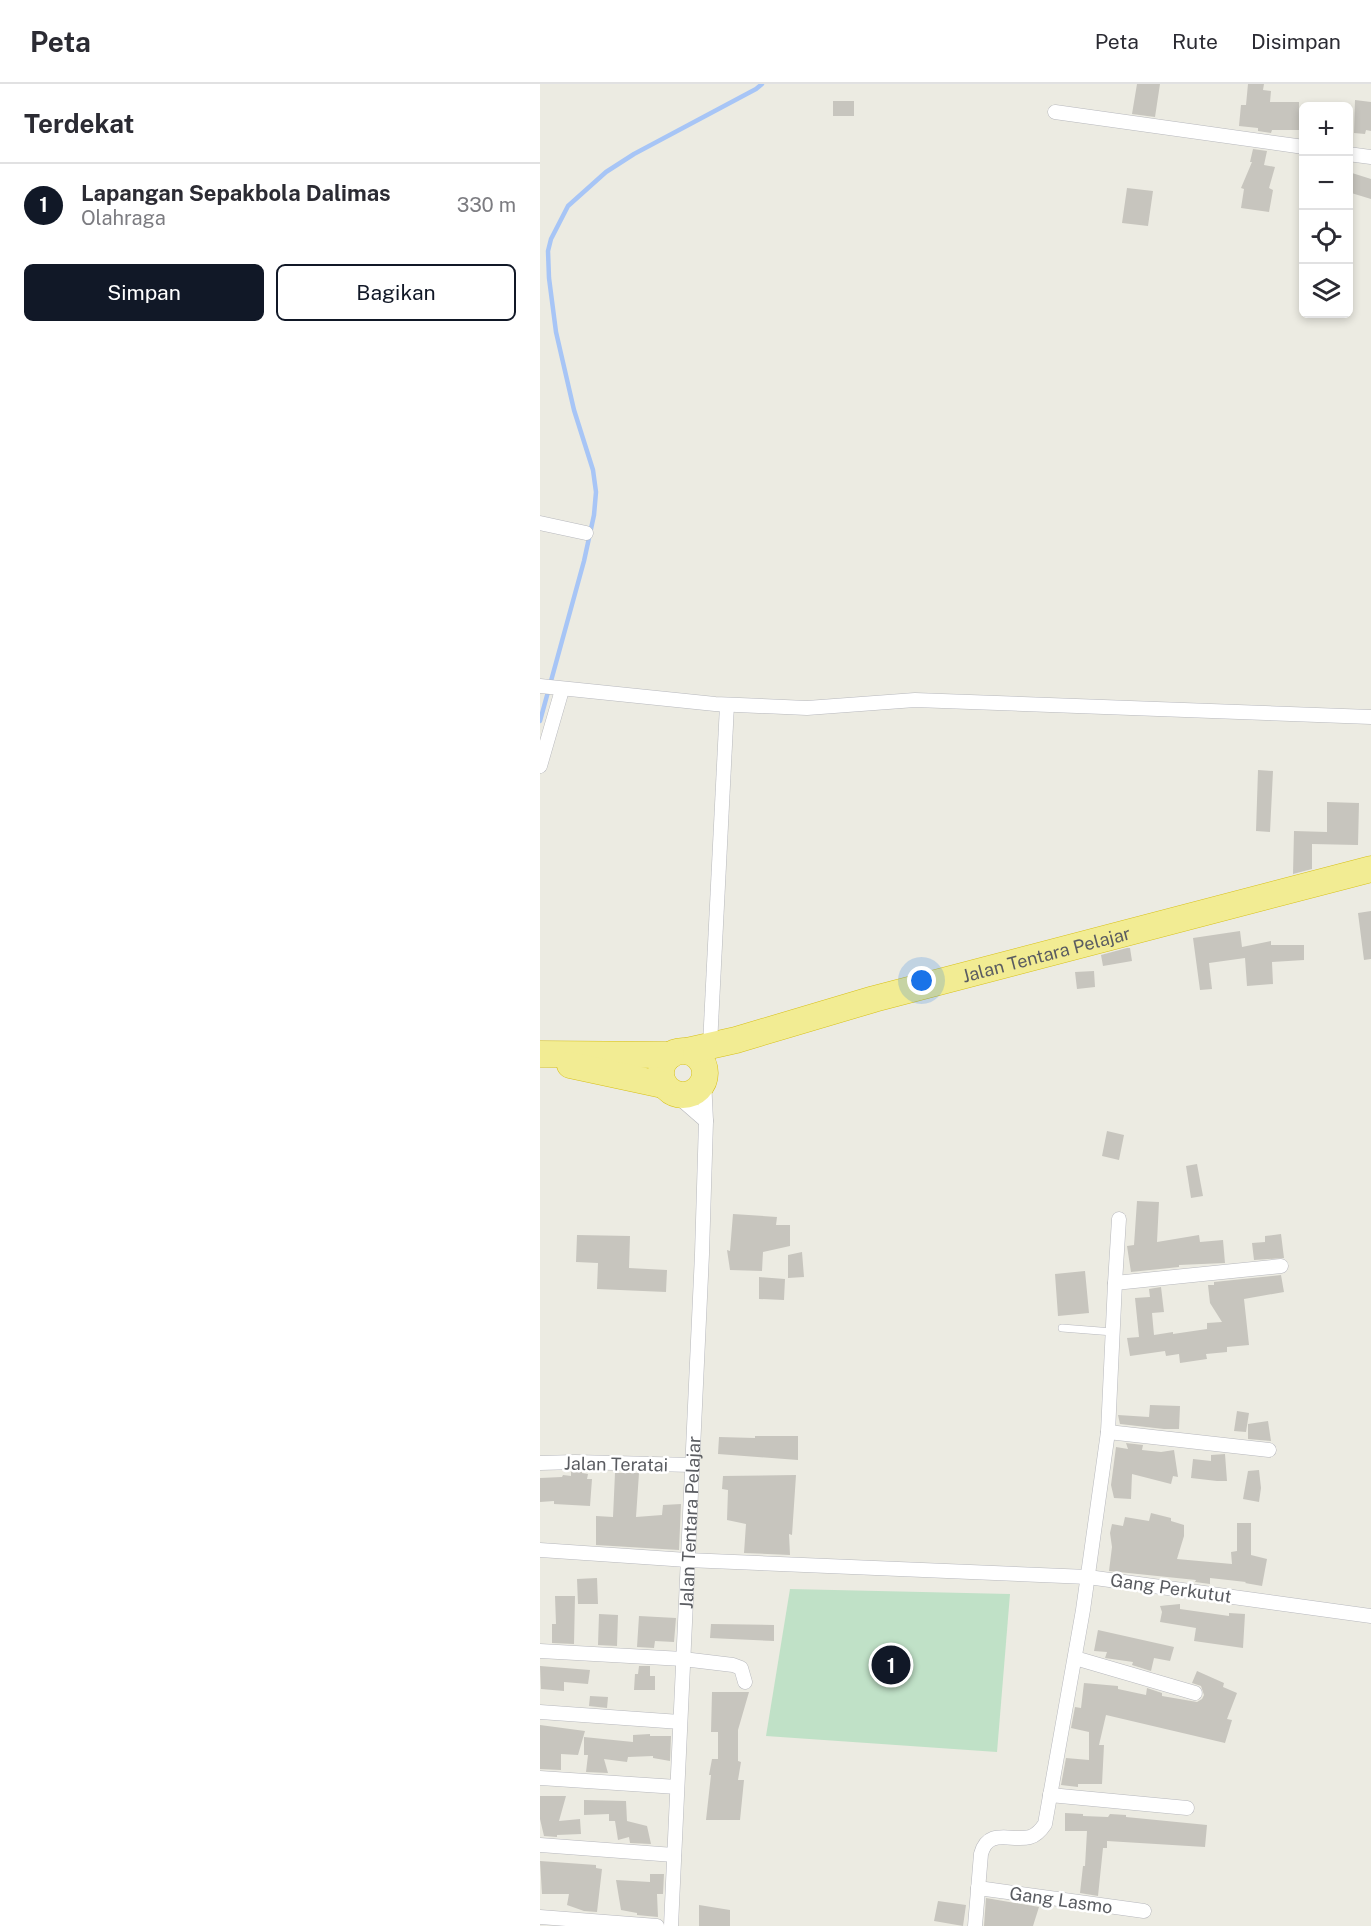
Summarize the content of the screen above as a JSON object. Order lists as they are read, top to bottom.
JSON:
{
  "streets": {
    "highway": ["Jalan Tentara Pelajar"],
    "street": ["Jalan Teratai", "Gang Perkutut", "Gang Lasmo"]
  },
  "crossings": [
    ["Jalan Tentara Pelajar", "Jalan Teratai"],
    ["Jalan Tentara Pelajar", "Gang Perkutut"]
  ],
  "page": {
    "header": "Peta",
    "nav": ["Peta", "Rute", "Disimpan"],
    "heading": "Terdekat",
    "map_buttons": ["+", "−"],
    "list": [
      {
        "mark": "1",
        "name": "Lapangan Sepakbola Dalimas",
        "note": "Olahraga",
        "value": "330 m"
      }
    ],
    "buttons": ["Simpan", "Bagikan"],
    "pins": "1"
  }
}
